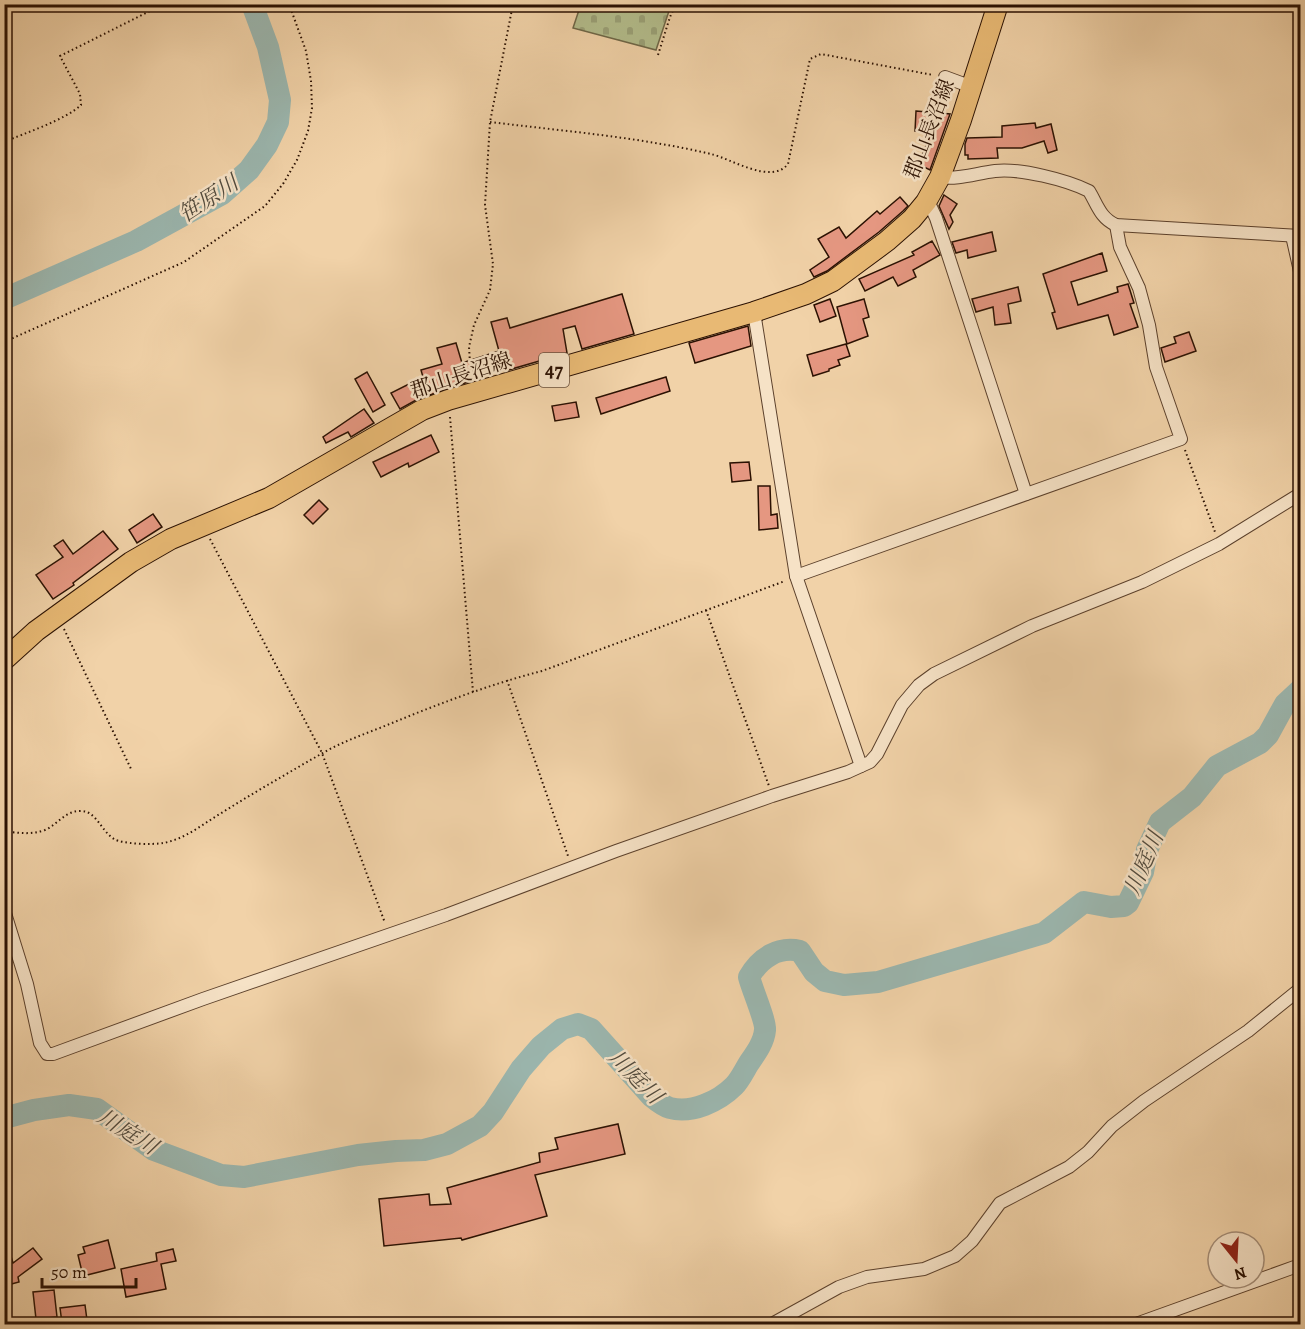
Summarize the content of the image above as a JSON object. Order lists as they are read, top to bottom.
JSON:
{
  "streets": {
    "main road": ["郡山長沼線", "47"]
  },
  "water": ["笹原川", "川庭川"],
  "scale_bar": "50 m",
  "north": "bottom"
}
